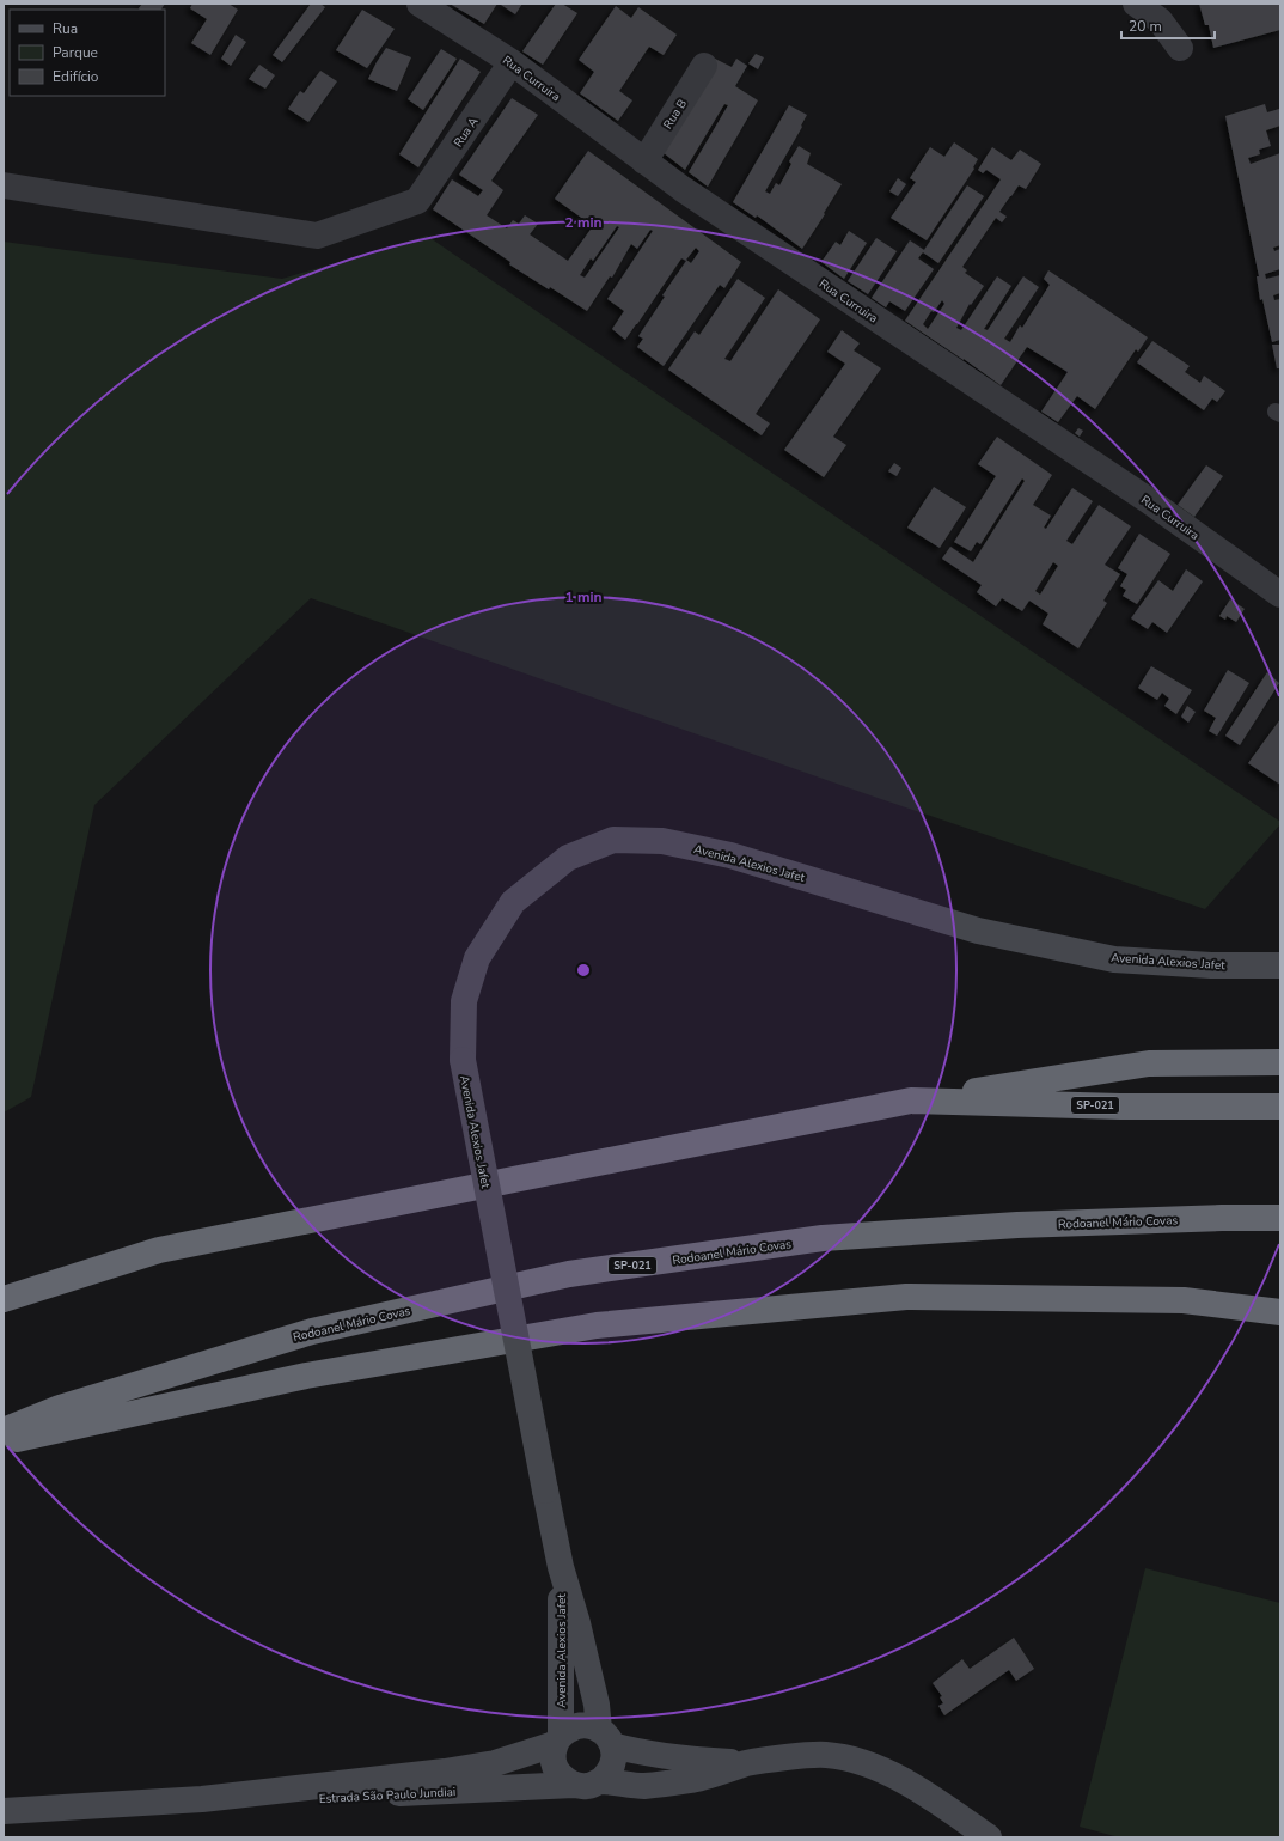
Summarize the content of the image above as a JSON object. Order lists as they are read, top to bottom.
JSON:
{
  "streets": {
    "highway": ["SP-021", "Rodoanel Mário Covas"],
    "main road": ["Avenida Alexios Jafet", "Estrada São Paulo Jundiai"],
    "street": ["Rua Curruira", "Rua B", "Rua A"]
  },
  "crossings": [
    ["Rua Curruira", "Rua B"],
    ["Rua Curruira", "Rua A"],
    ["Avenida Alexios Jafet", "Estrada São Paulo Jundiai"]
  ],
  "legend": ["Rua", "Parque", "Edifício"],
  "scale_bar": "20 m",
  "rings": ["2 min", "1 min"]
}
